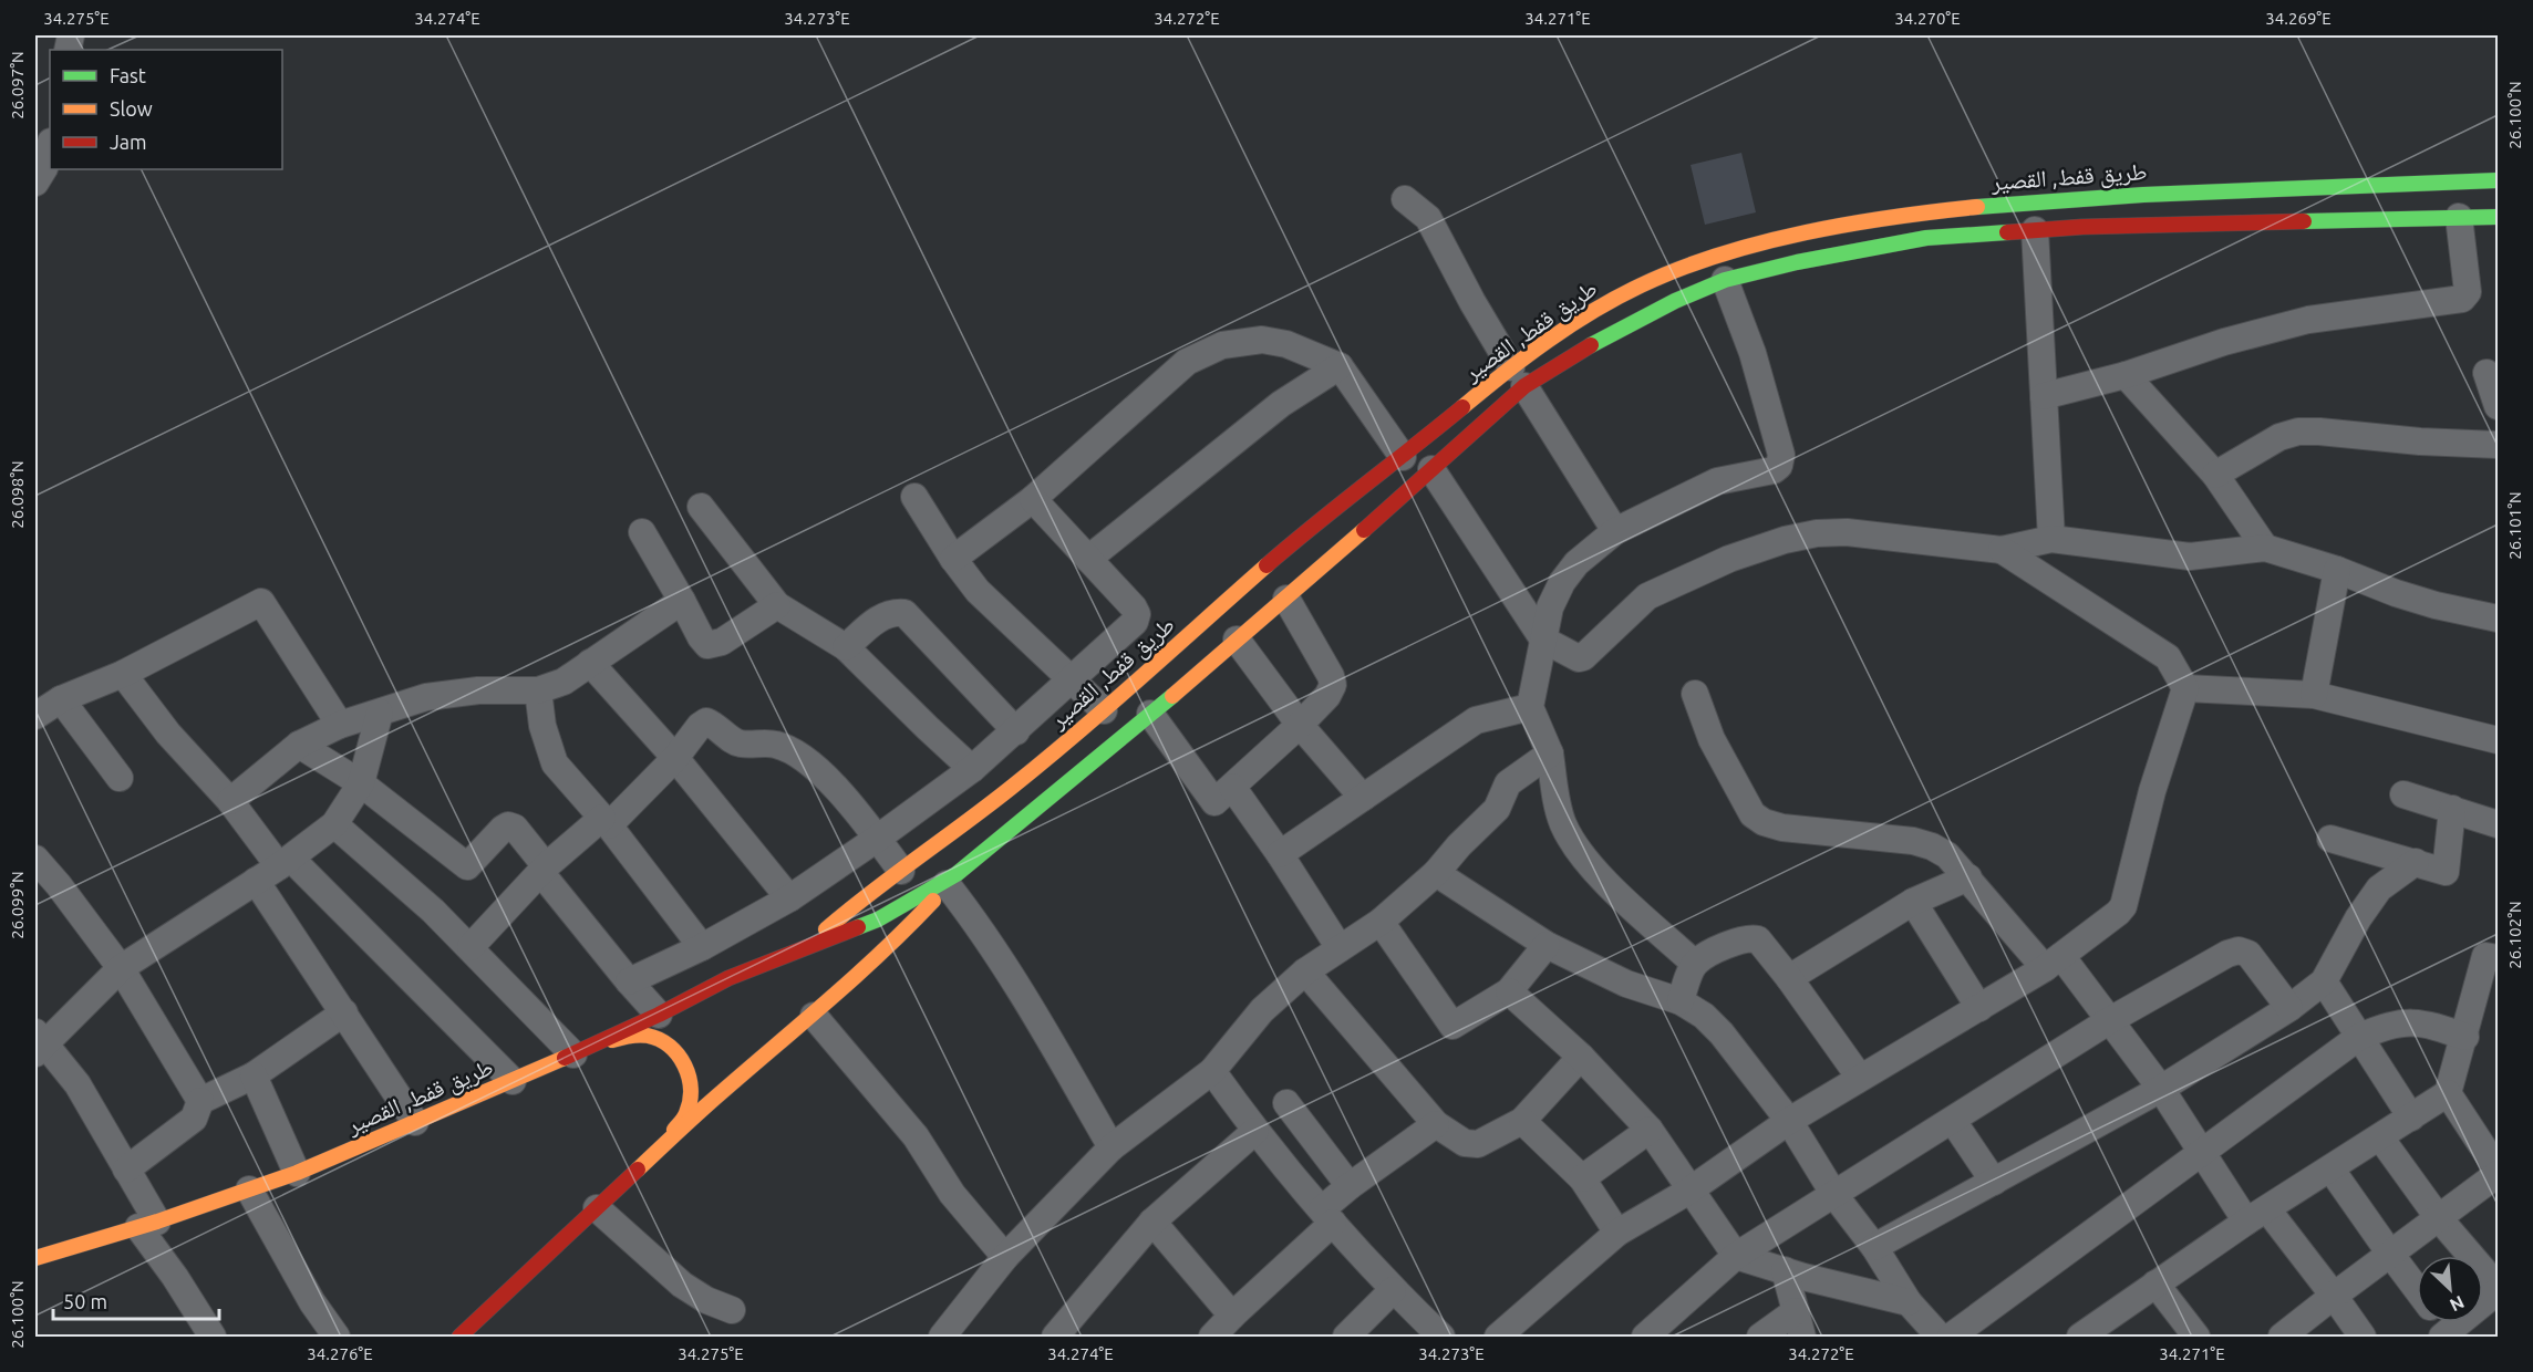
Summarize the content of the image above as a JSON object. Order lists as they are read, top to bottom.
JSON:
{
  "streets": {
    "main road": ["طريق قفط, القصير"]
  },
  "legend": ["Fast", "Slow", "Jam"],
  "scale_bar": "50 m",
  "north": "bottom right",
  "coordinates": [
    "34.275°E",
    "34.274°E",
    "34.273°E",
    "34.272°E",
    "34.271°E",
    "34.270°E",
    "34.269°E",
    "26.097°N",
    "26.100°N",
    "26.098°N",
    "26.101°N",
    "26.099°N",
    "26.102°N",
    "34.276°E"
  ]
}
